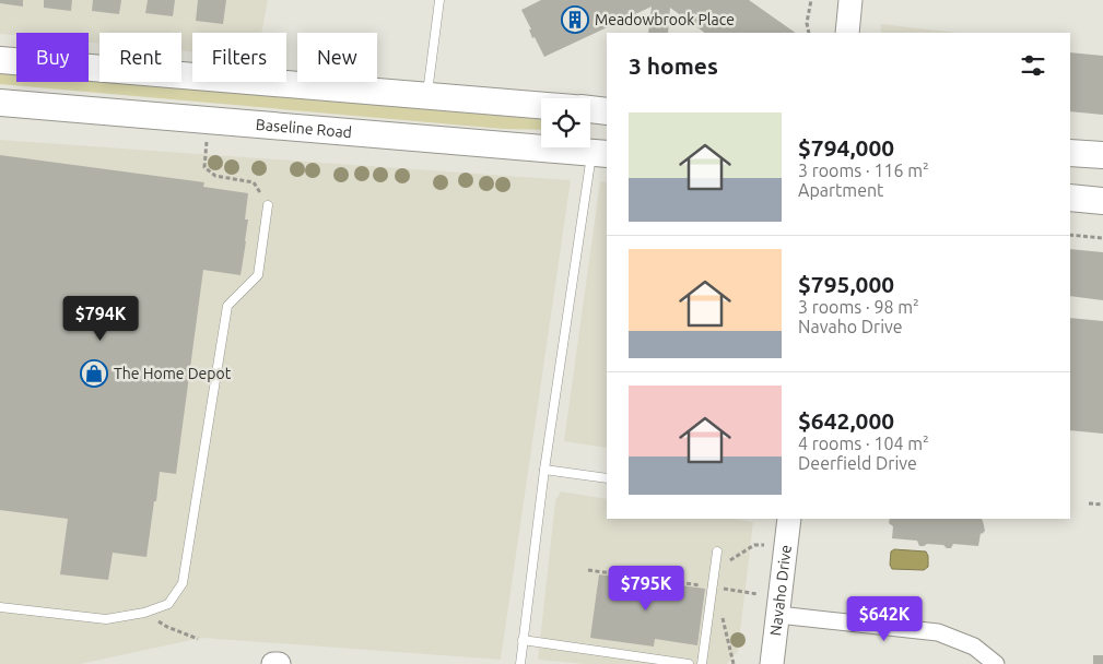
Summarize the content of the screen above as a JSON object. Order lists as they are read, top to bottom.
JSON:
{
  "streets": {
    "main road": ["Baseline Road"],
    "street": ["Navaho Drive"]
  },
  "places": {
    "building": ["Meadowbrook Place"],
    "shop": ["The Home Depot"]
  },
  "page": {
    "chip": [
      "Buy",
      "Rent",
      "Filters",
      "New"
    ],
    "heading": "3 homes",
    "list": [
      {
        "name": "$794,000",
        "note": "3 rooms · 116 m² · Apartment"
      },
      {
        "name": "$795,000",
        "note": "3 rooms · 98 m² · Navaho Drive"
      },
      {
        "name": "$642,000",
        "note": "4 rooms · 104 m² · Deerfield Drive"
      }
    ],
    "price": ["$794K", "$795K", "$642K"]
  }
}
